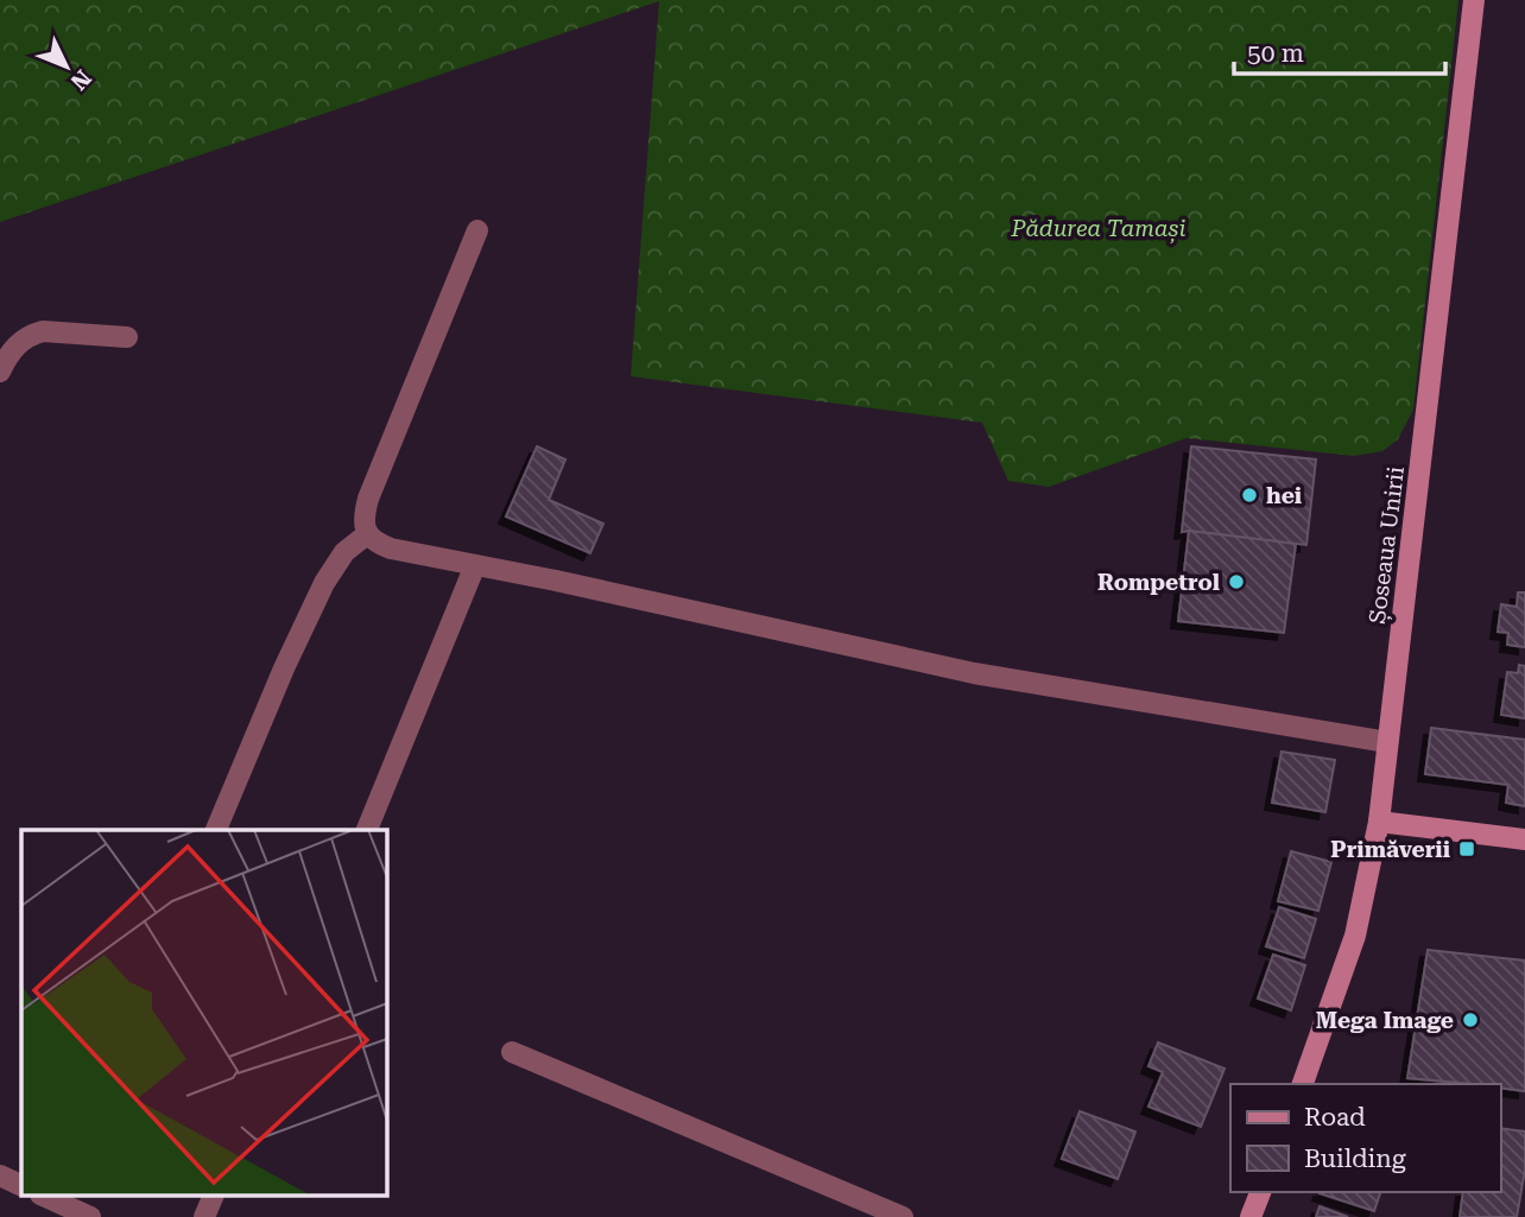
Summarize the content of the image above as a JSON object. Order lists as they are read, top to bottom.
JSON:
{
  "streets": {
    "main road": ["Șoseaua Unirii"]
  },
  "parks": ["Pădurea Tamași"],
  "places": {
    "other": ["hei", "Rompetrol", "Mega Image"],
    "transit": ["Primăverii"]
  },
  "legend": ["Road", "Building"],
  "scale_bar": "50 m",
  "north": "bottom right"
}
